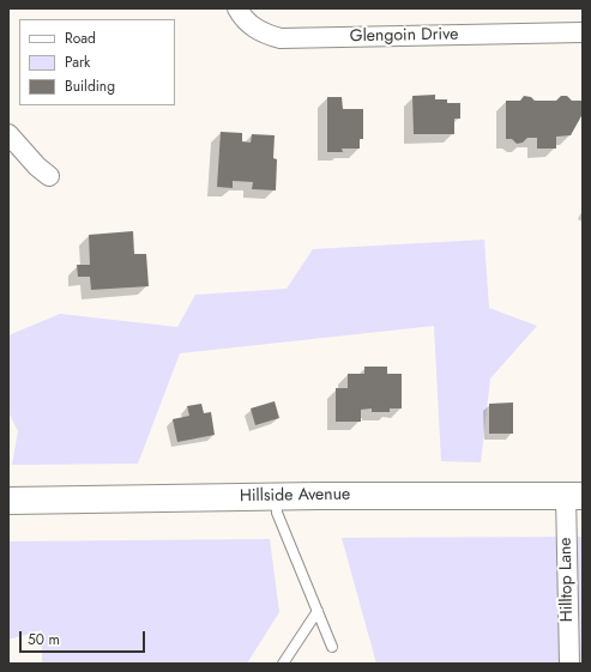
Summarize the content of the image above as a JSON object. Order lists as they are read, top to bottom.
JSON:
{
  "streets": {
    "main road": ["Hillside Avenue"],
    "street": ["Glengoin Drive", "Hilltop Lane"]
  },
  "crossings": [
    ["Hillside Avenue", "Hilltop Lane"]
  ],
  "legend": ["Road", "Park", "Building"],
  "scale_bar": "50 m"
}
